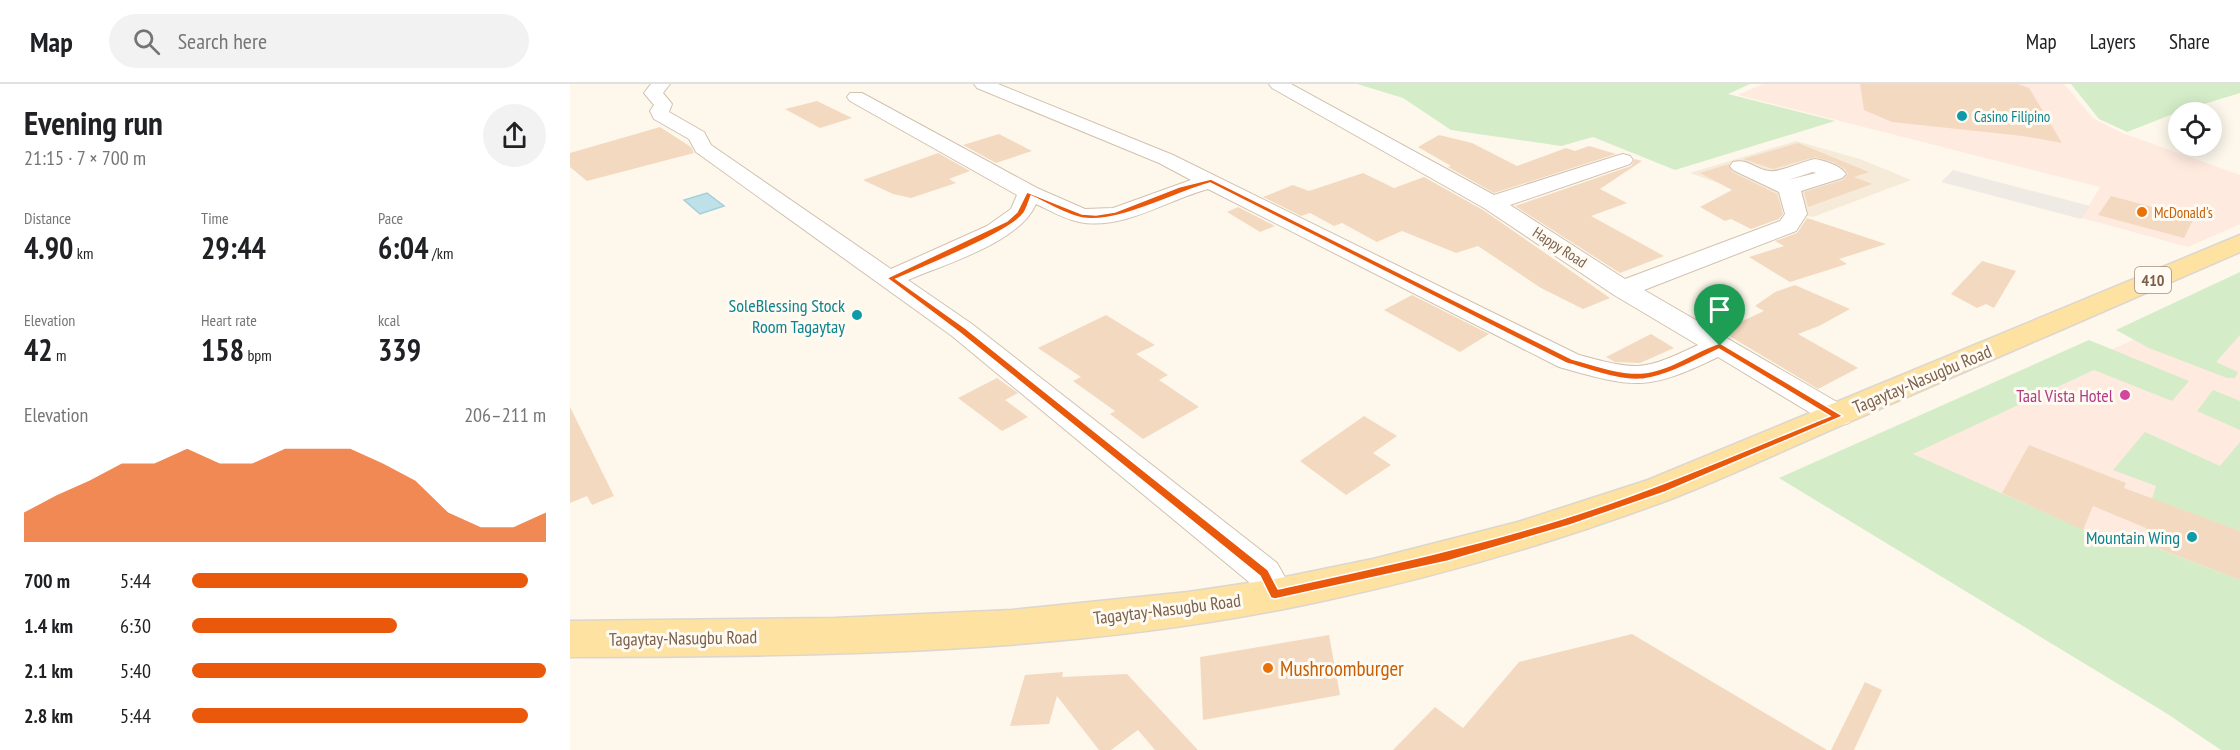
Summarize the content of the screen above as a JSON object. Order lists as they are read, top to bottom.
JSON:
{
  "streets": {
    "main road": ["410", "Tagaytay-Nasugbu Road"],
    "street": ["Happy Road"]
  },
  "crossings": [
    ["Happy Road", "Tagaytay-Nasugbu Road"]
  ],
  "places": [
    "Casino Filipino",
    "McDonald's",
    "SoleBlessing Stock Room Tagaytay",
    "Taal Vista Hotel",
    "Mountain Wing",
    "Mushroomburger"
  ],
  "page": {
    "header": "Map",
    "search": "Search here",
    "nav": ["Map", "Layers", "Share"],
    "heading": ["Evening run", "21:15 · 7 × 700 m"],
    "stats": [
      ["Distance", "4.90 km"],
      ["Time", "29:44"],
      ["Pace", "6:04 /km"],
      ["Elevation", "42 m"],
      ["Heart rate", "158 bpm"],
      ["kcal", "339"]
    ],
    "chart": ["Elevation", "206–211 m"],
    "list": [
      {
        "name": "700 m",
        "note": "5:44"
      },
      {
        "name": "1.4 km",
        "note": "6:30"
      },
      {
        "name": "2.1 km",
        "note": "5:40"
      },
      {
        "name": "2.8 km",
        "note": "5:44"
      }
    ]
  }
}
